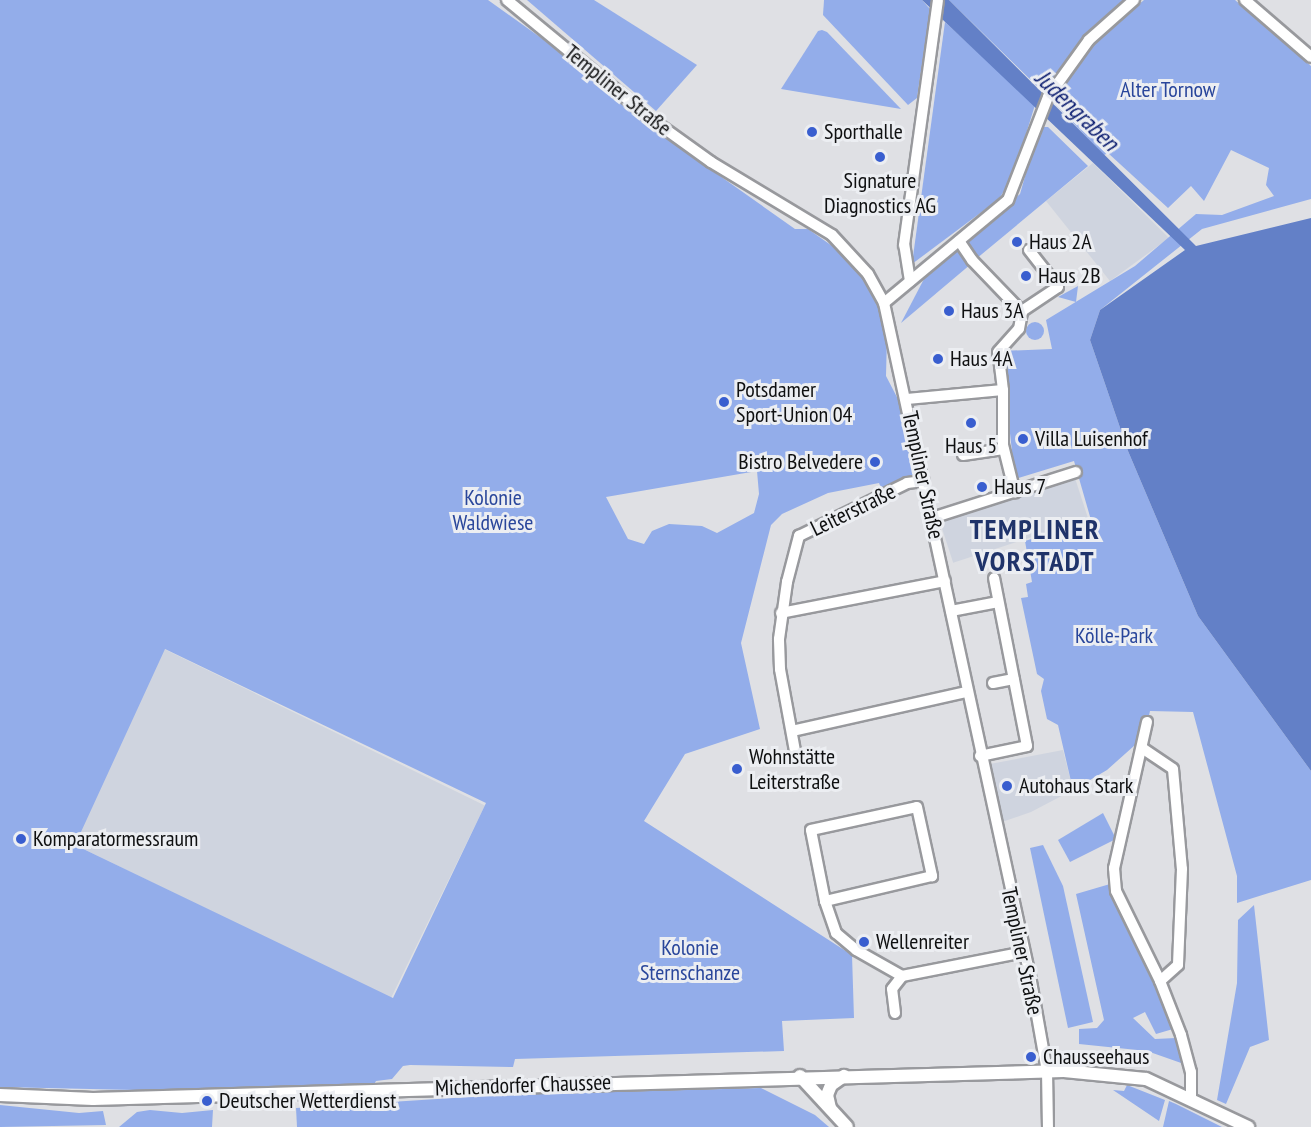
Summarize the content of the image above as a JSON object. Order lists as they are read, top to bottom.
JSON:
{
  "streets": {
    "main road": ["Michendorfer Chaussee"],
    "street": ["Templiner Straße", "Leiterstraße"]
  },
  "crossings": [
    ["Templiner Straße", "Leiterstraße"],
    ["Templiner Straße", "Michendorfer Chaussee"]
  ],
  "districts": ["TEMPLINER VORSTADT"],
  "water": ["Judengraben"],
  "parks": [
    "Alter Tornow",
    "Kolonie Waldwiese",
    "Kölle-Park",
    "Kolonie Sternschanze"
  ],
  "places": [
    "Sporthalle",
    "Signature Diagnostics AG",
    "Haus 2A",
    "Haus 2B",
    "Haus 3A",
    "Haus 4A",
    "Potsdamer Sport-Union 04",
    "Haus 5",
    "Villa Luisenhof",
    "Bistro Belvedere",
    "Haus 7",
    "Wohnstätte Leiterstraße",
    "Autohaus Stark",
    "Komparatormessraum",
    "Wellenreiter",
    "Chausseehaus",
    "Deutscher Wetterdienst"
  ]
}
